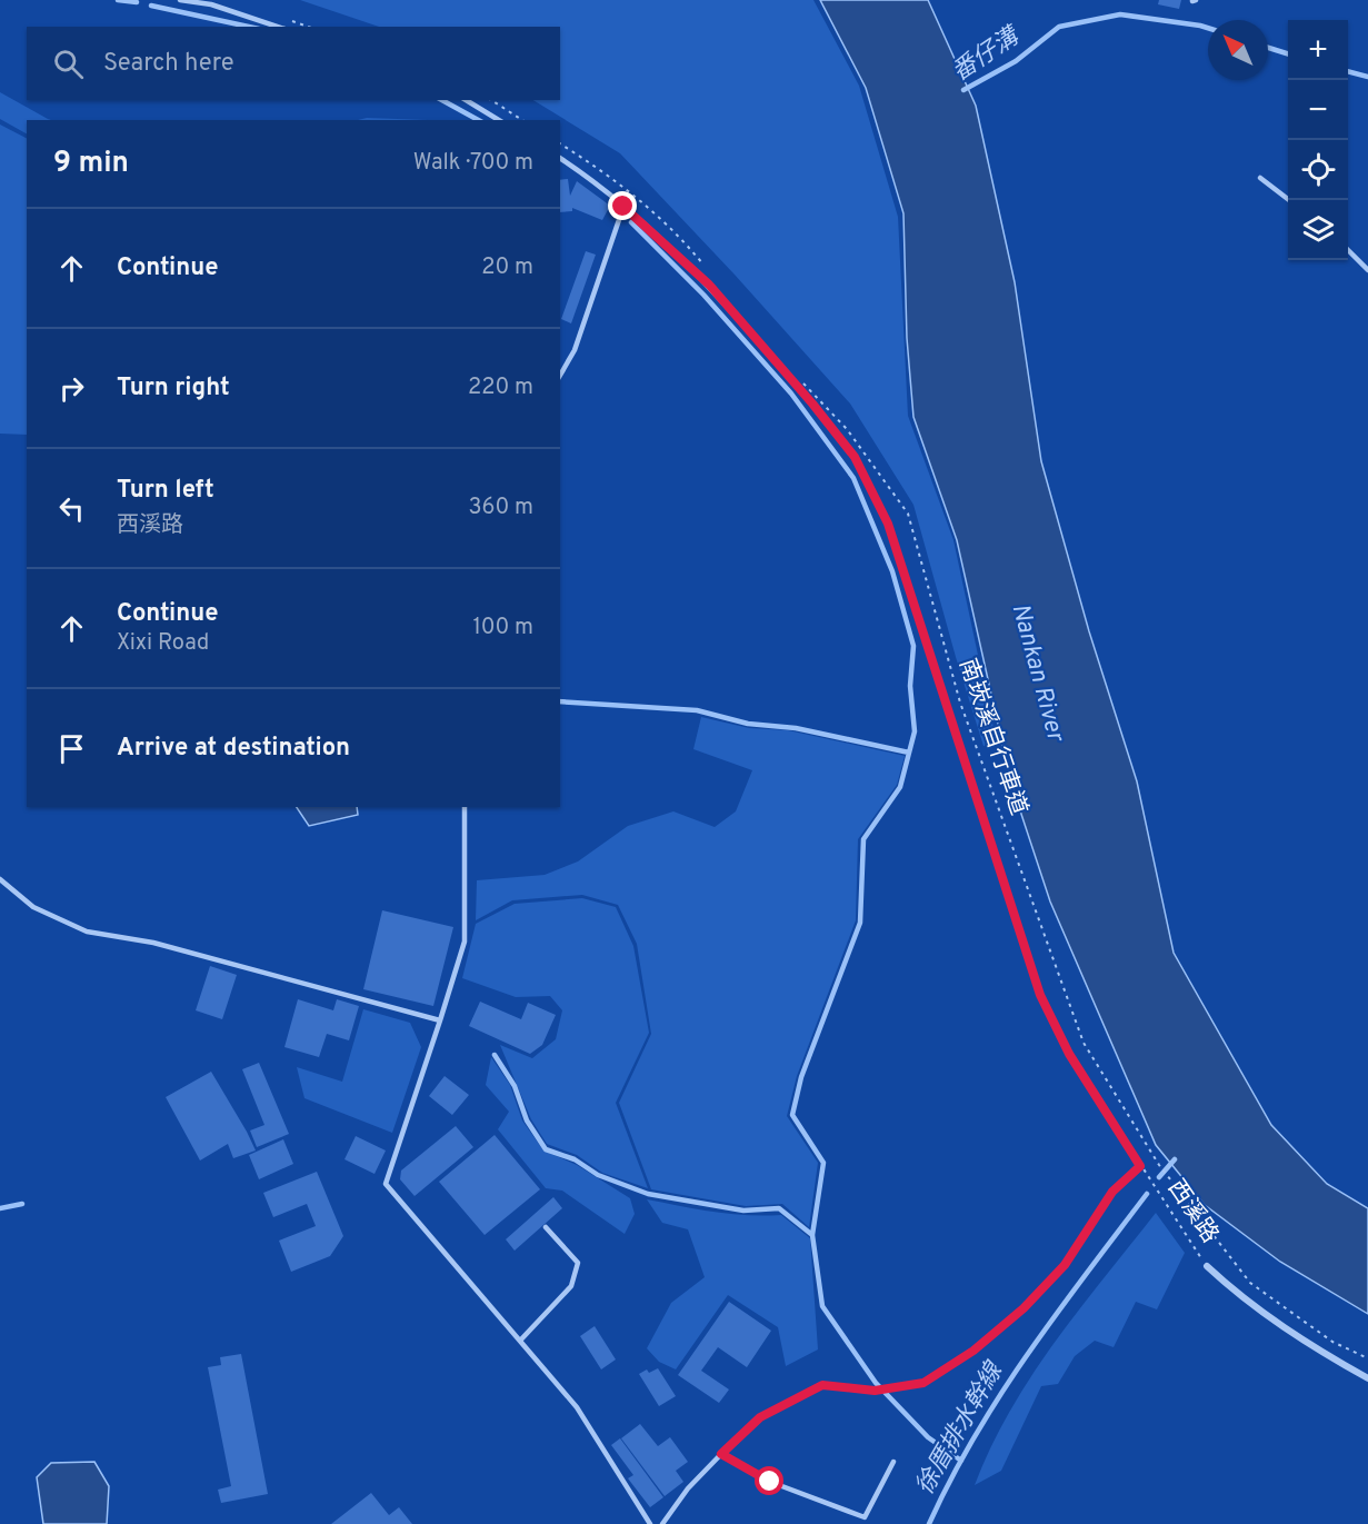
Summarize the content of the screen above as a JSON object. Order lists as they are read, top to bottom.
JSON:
{
  "streets": {
    "street": ["西溪路"],
    "path": ["南崁溪自行車道"]
  },
  "crossings": [
    ["南崁溪自行車道", "西溪路"]
  ],
  "water": ["番仔溝", "Nankan River", "徐厝排水幹線"],
  "north": "top left",
  "page": {
    "map_buttons": ["+", "−"],
    "search": "Search here",
    "heading": ["9 min", "Walk · 700 m"],
    "list": [
      ["Continue", "20 m"],
      ["Turn right", "220 m"],
      ["Turn left", "西溪路", "360 m"],
      ["Continue", "Xixi Road", "100 m"],
      "Arrive at destination"
    ]
  }
}
